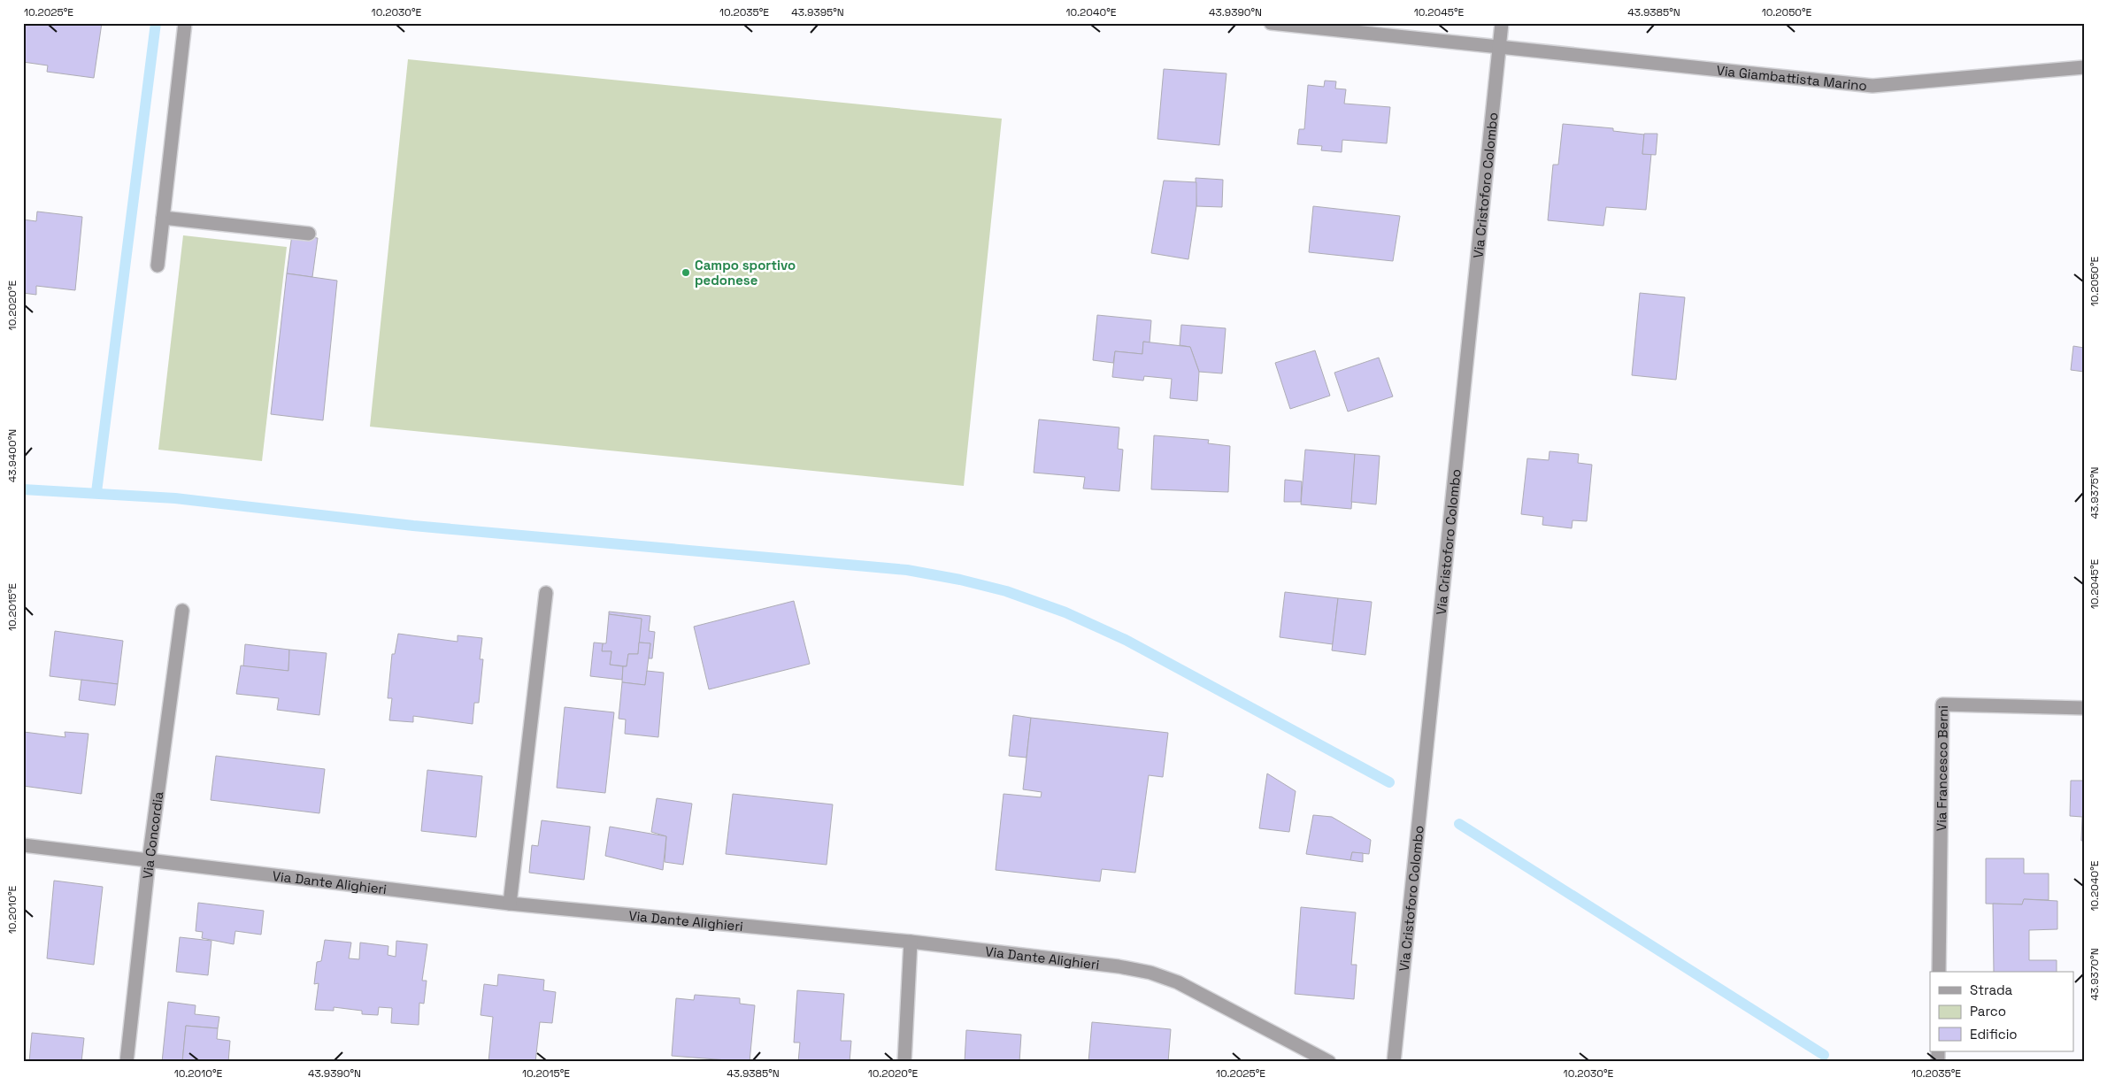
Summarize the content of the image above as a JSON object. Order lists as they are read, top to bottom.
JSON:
{
  "streets": {
    "street": [
      "Via Giambattista Marino",
      "Via Cristoforo Colombo",
      "Via Francesco Berni",
      "Via Concordia",
      "Via Dante Alighieri"
    ]
  },
  "crossings": [
    ["Via Giambattista Marino", "Via Cristoforo Colombo"],
    ["Via Concordia", "Via Dante Alighieri"]
  ],
  "places": ["Campo sportivo pedonese"],
  "legend": ["Strada", "Parco", "Edificio"],
  "coordinates": [
    "10.2025°E",
    "10.2030°E",
    "10.2035°E",
    "43.9395°N",
    "10.2040°E",
    "43.9390°N",
    "10.2045°E",
    "43.9385°N",
    "10.2050°E",
    "10.2020°E",
    "43.9400°N",
    "43.9375°N",
    "10.2015°E",
    "10.2010°E",
    "43.9370°N"
  ]
}
